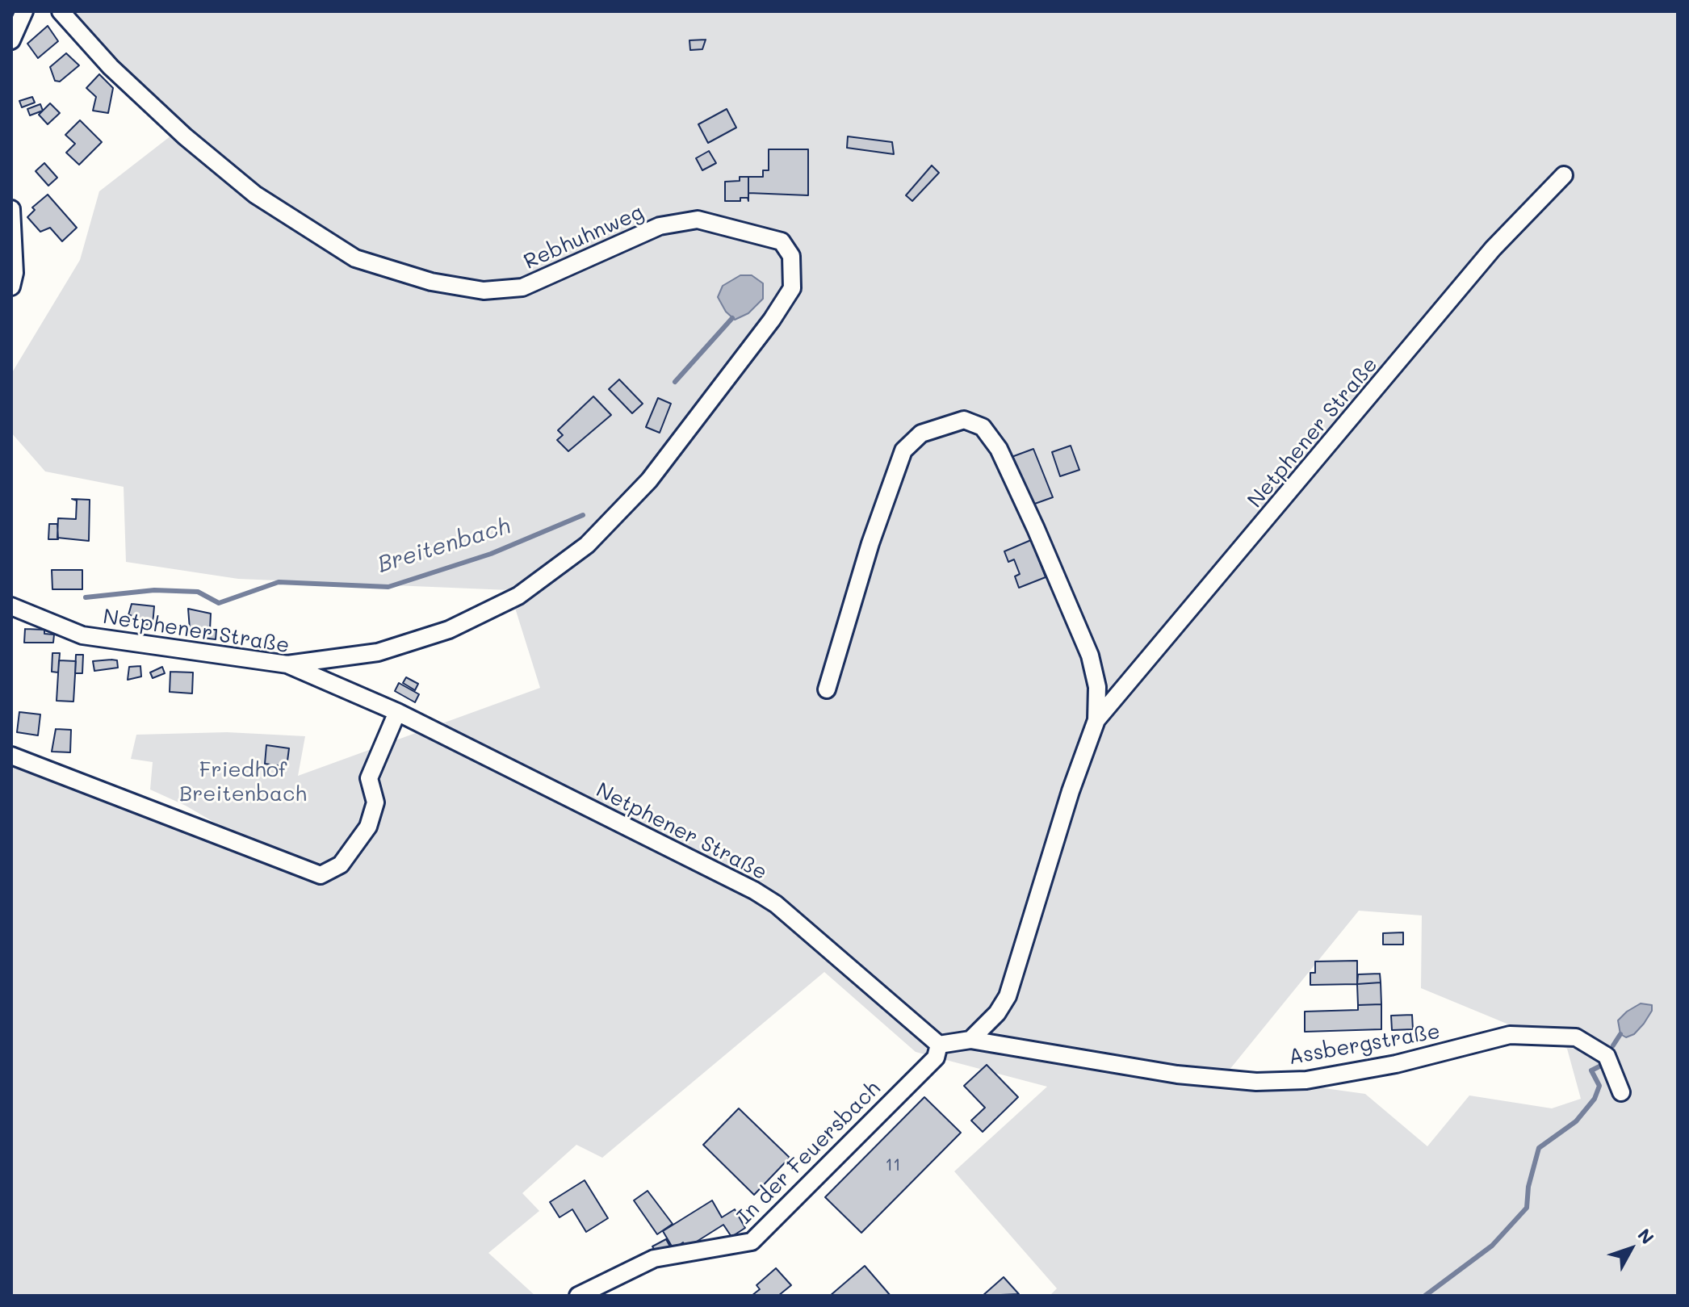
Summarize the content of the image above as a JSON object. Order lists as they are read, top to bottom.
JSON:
{
  "streets": {
    "street": [
      "Rebhuhnweg",
      "Netphener Straße",
      "Assbergstraße",
      "In der Feuersbach"
    ]
  },
  "crossings": [
    ["Rebhuhnweg", "Netphener Straße"],
    ["Netphener Straße", "Assbergstraße"],
    ["Netphener Straße", "In der Feuersbach"]
  ],
  "water": ["Breitenbach"],
  "parks": ["Friedhof Breitenbach"],
  "house_numbers": ["11"],
  "north": "top right"
}
